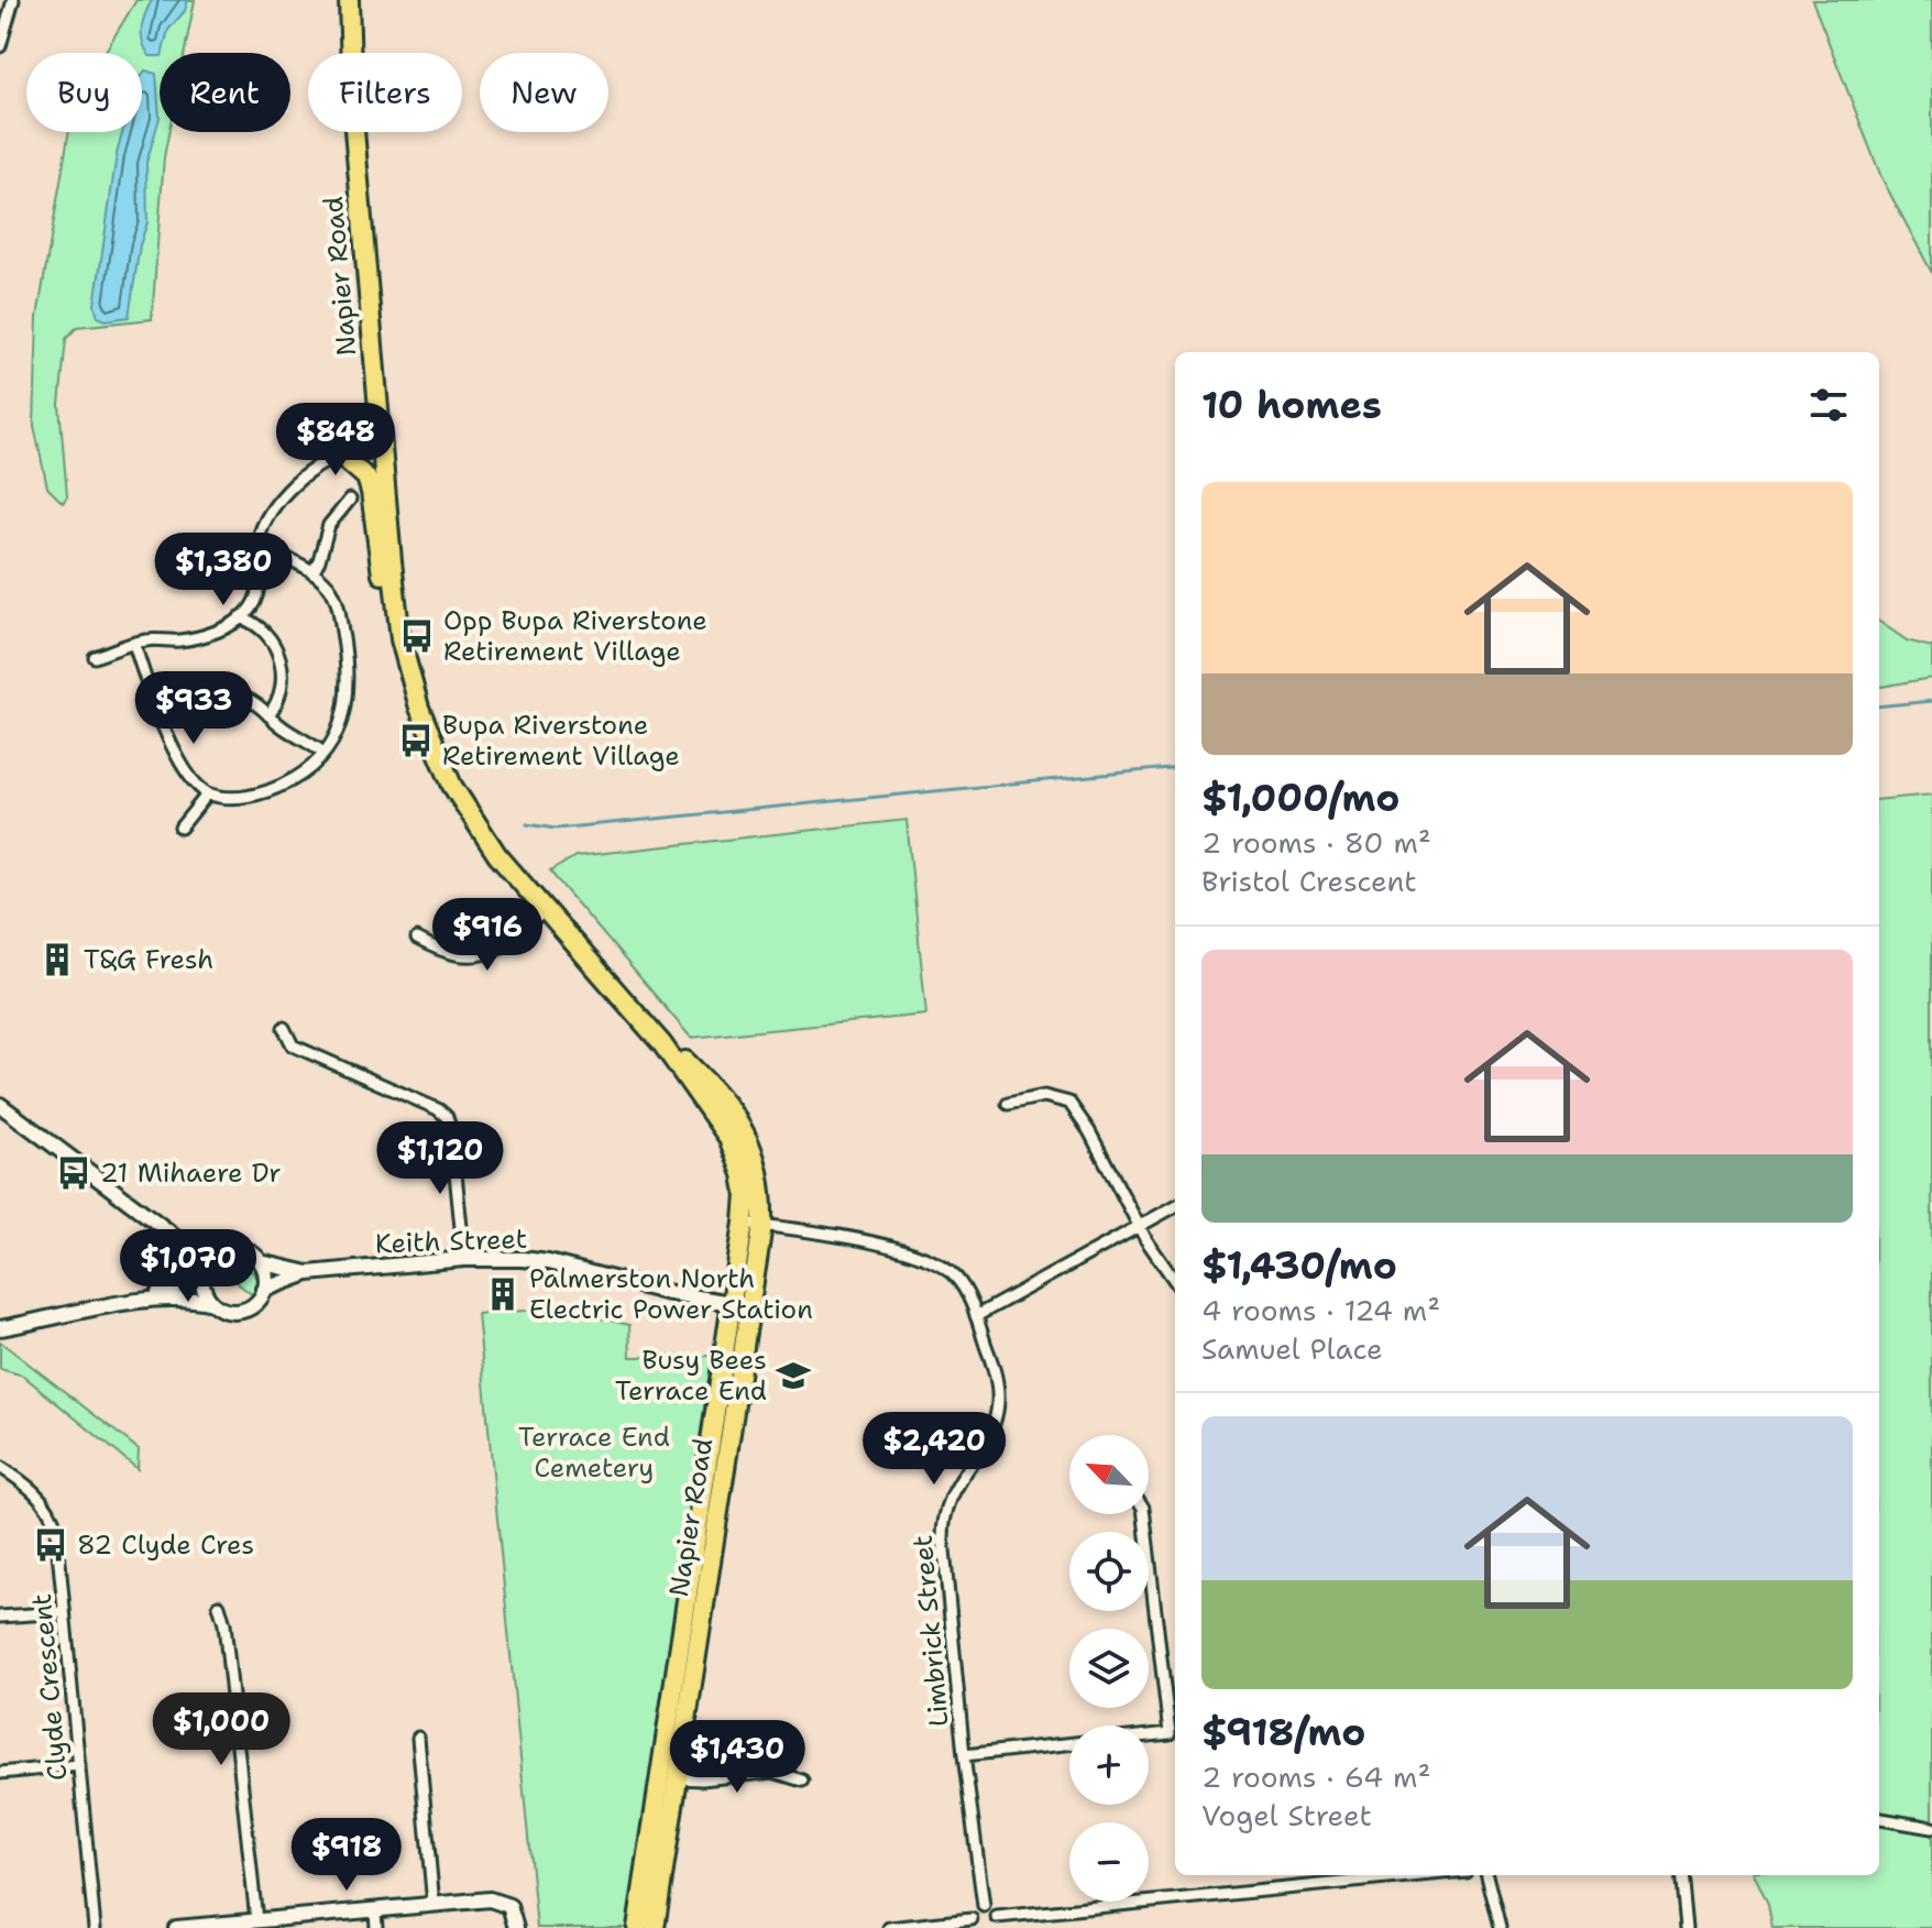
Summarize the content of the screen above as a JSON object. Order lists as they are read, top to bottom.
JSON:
{
  "streets": {
    "highway": ["Napier Road"],
    "main road": ["Keith Street"],
    "street": ["Limbrick Street", "Clyde Crescent"]
  },
  "crossings": [
    ["Napier Road", "Keith Street"],
    ["Napier Road", "Limbrick Street"]
  ],
  "parks": ["Terrace End Cemetery"],
  "places": {
    "bus stop": [
      "Opp Bupa Riverstone Retirement Village",
      "Bupa Riverstone Retirement Village",
      "21 Mihaere Dr",
      "82 Clyde Cres"
    ],
    "building": ["T&G Fresh", "Palmerston North Electric Power Station"],
    "school or university": ["Busy Bees Terrace End"]
  },
  "north": "top left",
  "page": {
    "chip": [
      "Buy",
      "Rent",
      "Filters",
      "New"
    ],
    "heading": "10 homes",
    "price": [
      "$848",
      "$1,380",
      "$933",
      "$916",
      "$1,120",
      "$1,070",
      "$2,420",
      "$1,000",
      "$1,430",
      "$918"
    ],
    "list": [
      {
        "name": "$1,000/mo",
        "note": "2 rooms · 80 m² · Bristol Crescent"
      },
      {
        "name": "$1,430/mo",
        "note": "4 rooms · 124 m² · Samuel Place"
      },
      {
        "name": "$918/mo",
        "note": "2 rooms · 64 m² · Vogel Street"
      }
    ],
    "map_buttons": ["+", "−"]
  }
}
